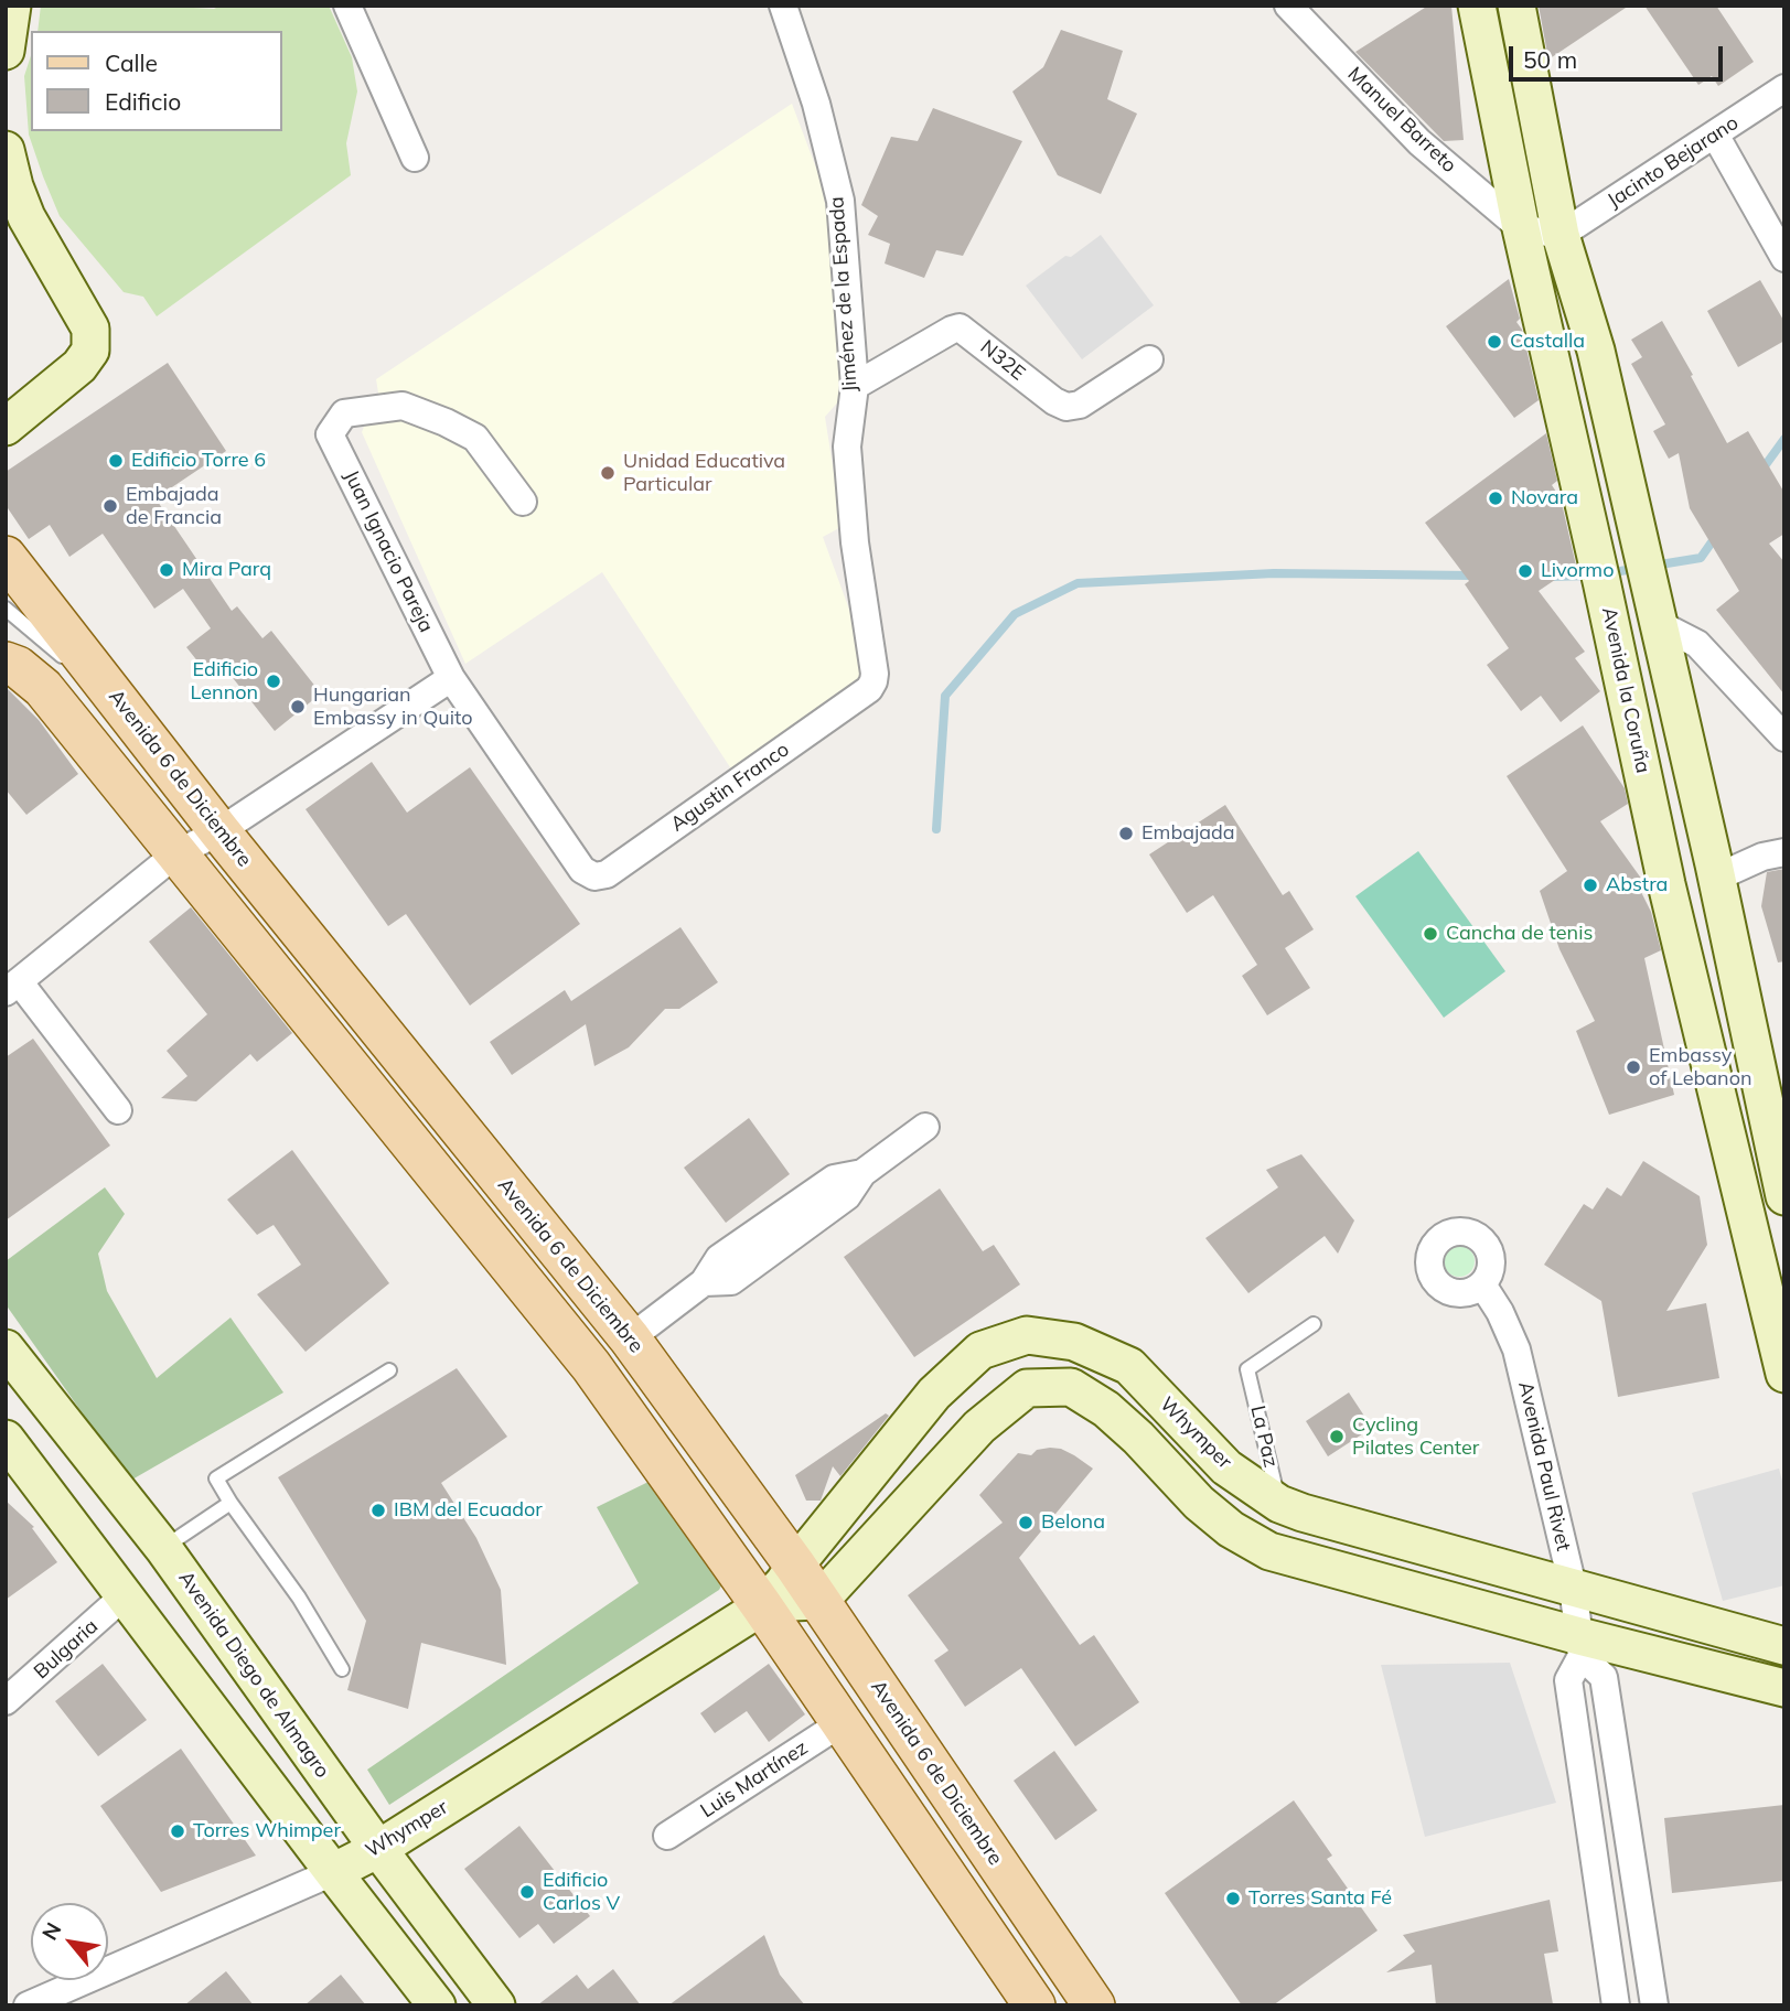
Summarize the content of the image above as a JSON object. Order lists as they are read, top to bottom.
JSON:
{
  "streets": {
    "main road": ["Avenida 6 de Diciembre"],
    "street": [
      "Manuel Barreto",
      "Jacinto Bejarano",
      "Jiménez de la Espada",
      "N32E",
      "Juan Ignacio Pareja",
      "Avenida la Coruña",
      "Agustin Franco",
      "Whymper",
      "Avenida Paul Rivet",
      "Bulgaria",
      "Avenida Diego de Almagro",
      "Luis Martínez"
    ],
    "lane": ["La Paz"]
  },
  "crossings": [
    ["Manuel Barreto", "Avenida la Coruña"],
    ["Jiménez de la Espada", "N32E"],
    ["Jiménez de la Espada", "Agustin Franco"],
    ["Juan Ignacio Pareja", "Agustin Franco"],
    ["Avenida 6 de Diciembre", "Whymper"],
    ["Avenida 6 de Diciembre", "Luis Martínez"],
    ["Whymper", "La Paz"],
    ["Whymper", "Avenida Paul Rivet"],
    ["Whymper", "Avenida Diego de Almagro"]
  ],
  "places": [
    "Castalla",
    "Edificio Torre 6",
    "Unidad Educativa Particular",
    "Novara",
    "Embajada de Francia",
    "Mira Parq",
    "Livormo",
    "Edificio Lennon",
    "Hungarian Embassy in Quito",
    "Embajada",
    "Abstra",
    "Cancha de tenis",
    "Embassy of Lebanon",
    "Cycling Pilates Center",
    "IBM del Ecuador",
    "Belona",
    "Torres Whimper",
    "Edificio Carlos V",
    "Torres Santa Fé"
  ],
  "legend": ["Calle", "Edificio"],
  "scale_bar": "50 m",
  "north": "top left"
}
